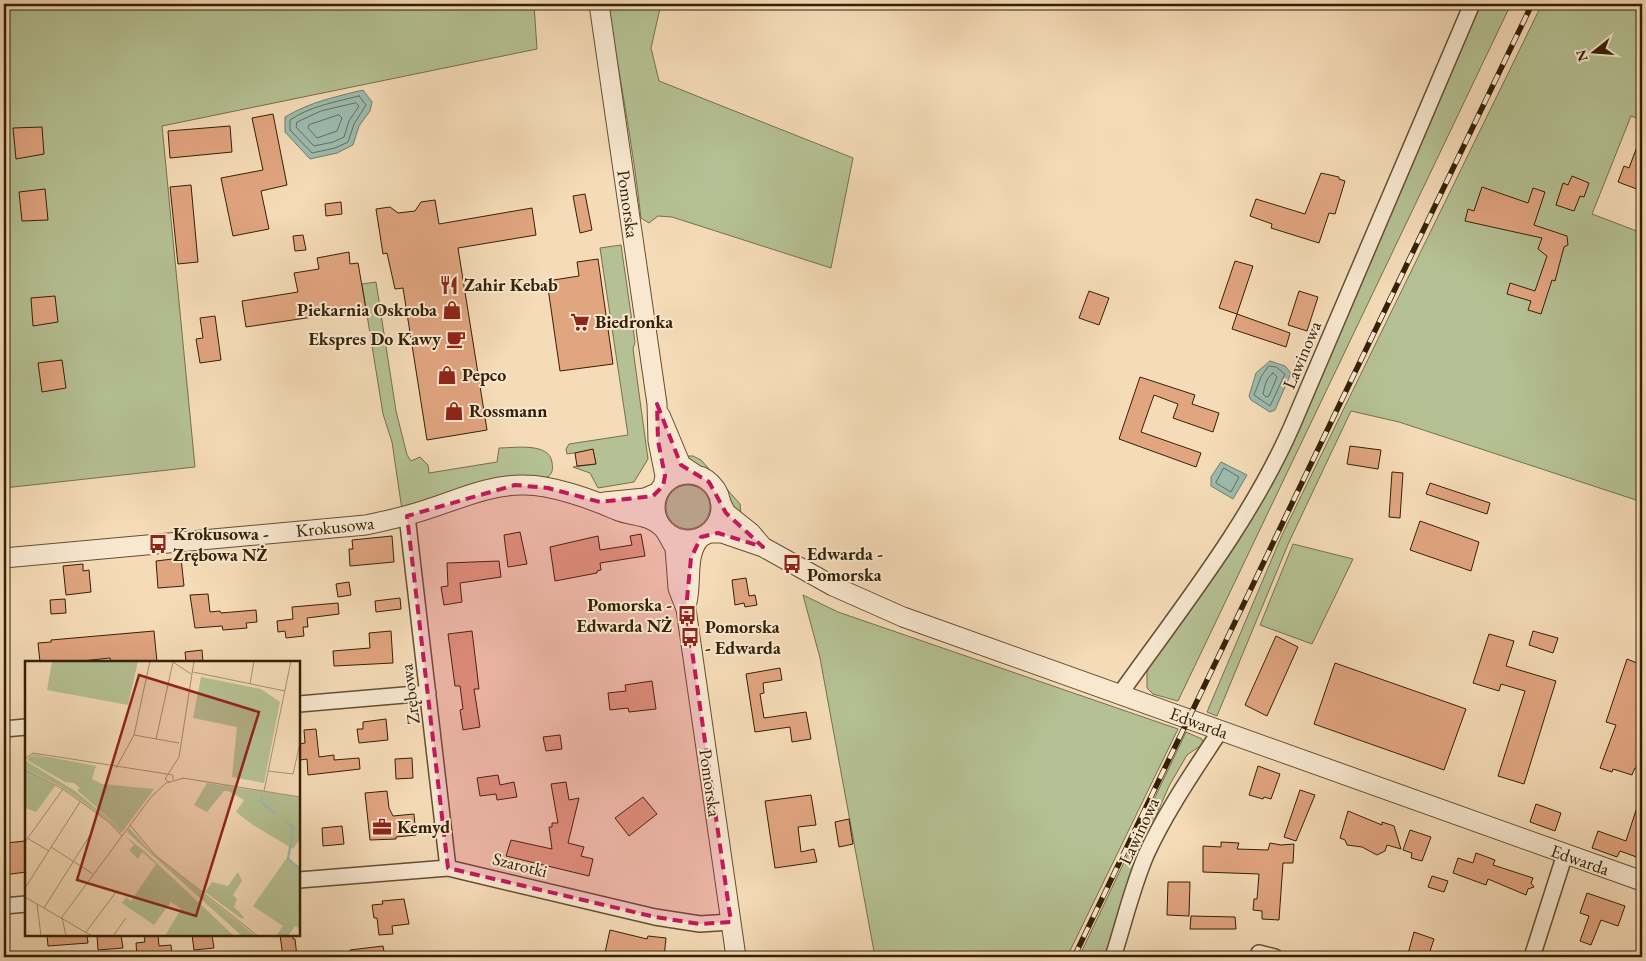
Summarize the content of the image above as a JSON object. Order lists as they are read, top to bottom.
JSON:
{
  "streets": {
    "street": [
      "Pomorska",
      "Lawinowa",
      "Krokusowa",
      "Zrębowa",
      "Edwarda",
      "Szarotki"
    ]
  },
  "crossings": [
    ["Pomorska", "Krokusowa"],
    ["Pomorska", "Edwarda"],
    ["Pomorska", "Szarotki"],
    ["Lawinowa", "Edwarda"],
    ["Krokusowa", "Zrębowa"],
    ["Krokusowa", "Edwarda"],
    ["Zrębowa", "Szarotki"]
  ],
  "places": {
    "restaurant": ["Zahir Kebab"],
    "shop": ["Piekarnia Oskroba", "Pepco", "Rossmann"],
    "supermarket": ["Biedronka"],
    "cafe": ["Ekspres Do Kawy"],
    "bus stop": [
      "Krokusowa - Zrębowa NŻ",
      "Edwarda - Pomorska",
      "Pomorska - Edwarda NŻ",
      "Pomorska - Edwarda"
    ],
    "office": ["Kemyd"]
  },
  "north": "left"
}
